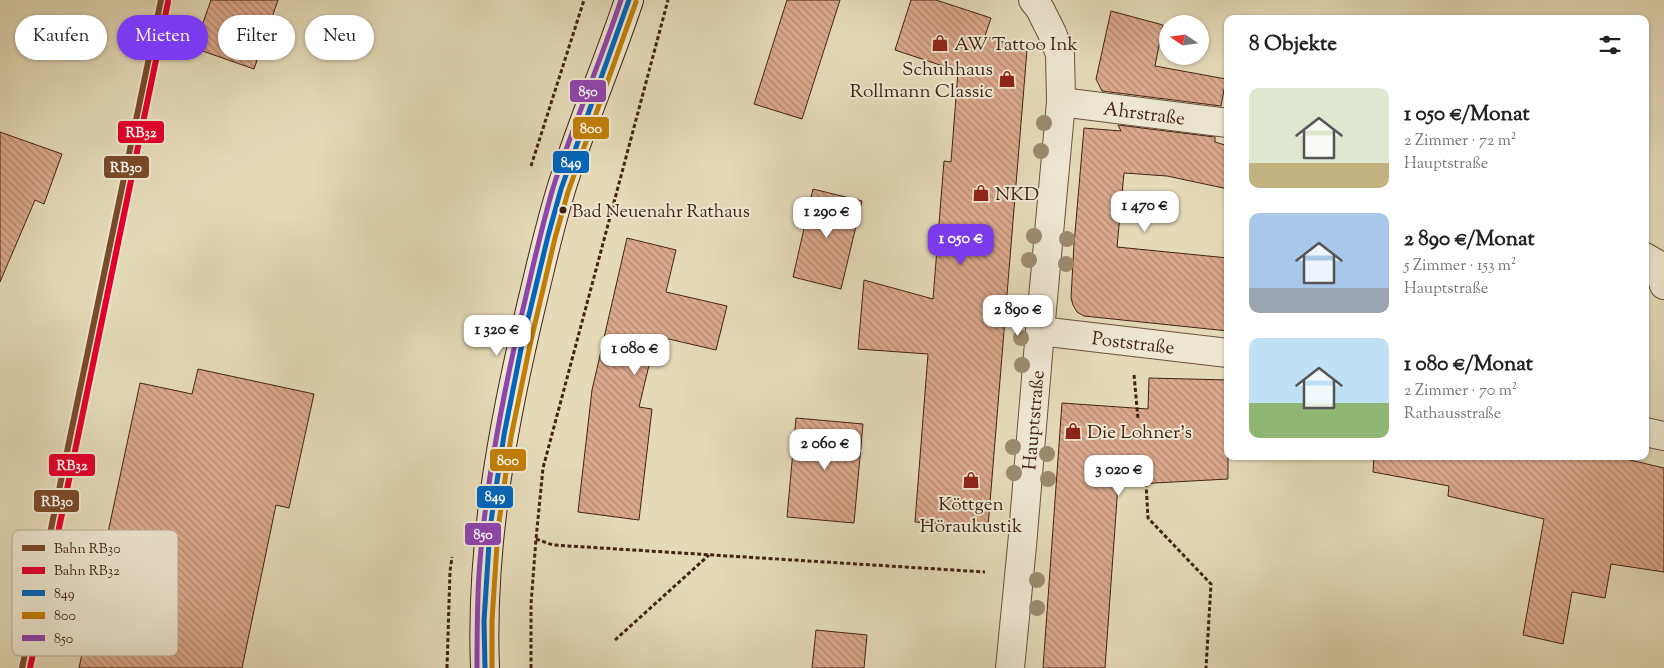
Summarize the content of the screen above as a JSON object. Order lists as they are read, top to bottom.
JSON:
{
  "streets": {
    "street": ["Ahrstraße", "Poststraße", "Hauptstraße"]
  },
  "crossings": [
    ["Ahrstraße", "Hauptstraße"],
    ["Poststraße", "Hauptstraße"]
  ],
  "places": {
    "shop": [
      "AW Tattoo Ink",
      "Schuhhaus Rollmann Classic",
      "NKD",
      "Die Lohner's",
      "Köttgen Höraukustik"
    ],
    "other": ["Bad Neuenahr Rathaus"]
  },
  "lines": [
    "rail line RB30",
    "transit line 849",
    "transit line 850",
    "rail line RB32",
    "transit line 800"
  ],
  "legend": [
    "Bahn RB30",
    "Bahn RB32",
    "849",
    "800",
    "850"
  ],
  "north": "left",
  "page": {
    "chip": [
      "Kaufen",
      "Mieten",
      "Filter",
      "Neu"
    ],
    "heading": "8 Objekte",
    "list": [
      {
        "name": "1 050 €/Monat",
        "note": "2 Zimmer · 72 m² · Hauptstraße"
      },
      {
        "name": "2 890 €/Monat",
        "note": "5 Zimmer · 153 m² · Hauptstraße"
      },
      {
        "name": "1 080 €/Monat",
        "note": "2 Zimmer · 70 m² · Rathausstraße"
      }
    ],
    "price": [
      "1 470 €",
      "1 290 €",
      "1 050 €",
      "2 890 €",
      "1 320 €",
      "1 080 €",
      "2 060 €",
      "3 020 €"
    ]
  }
}
